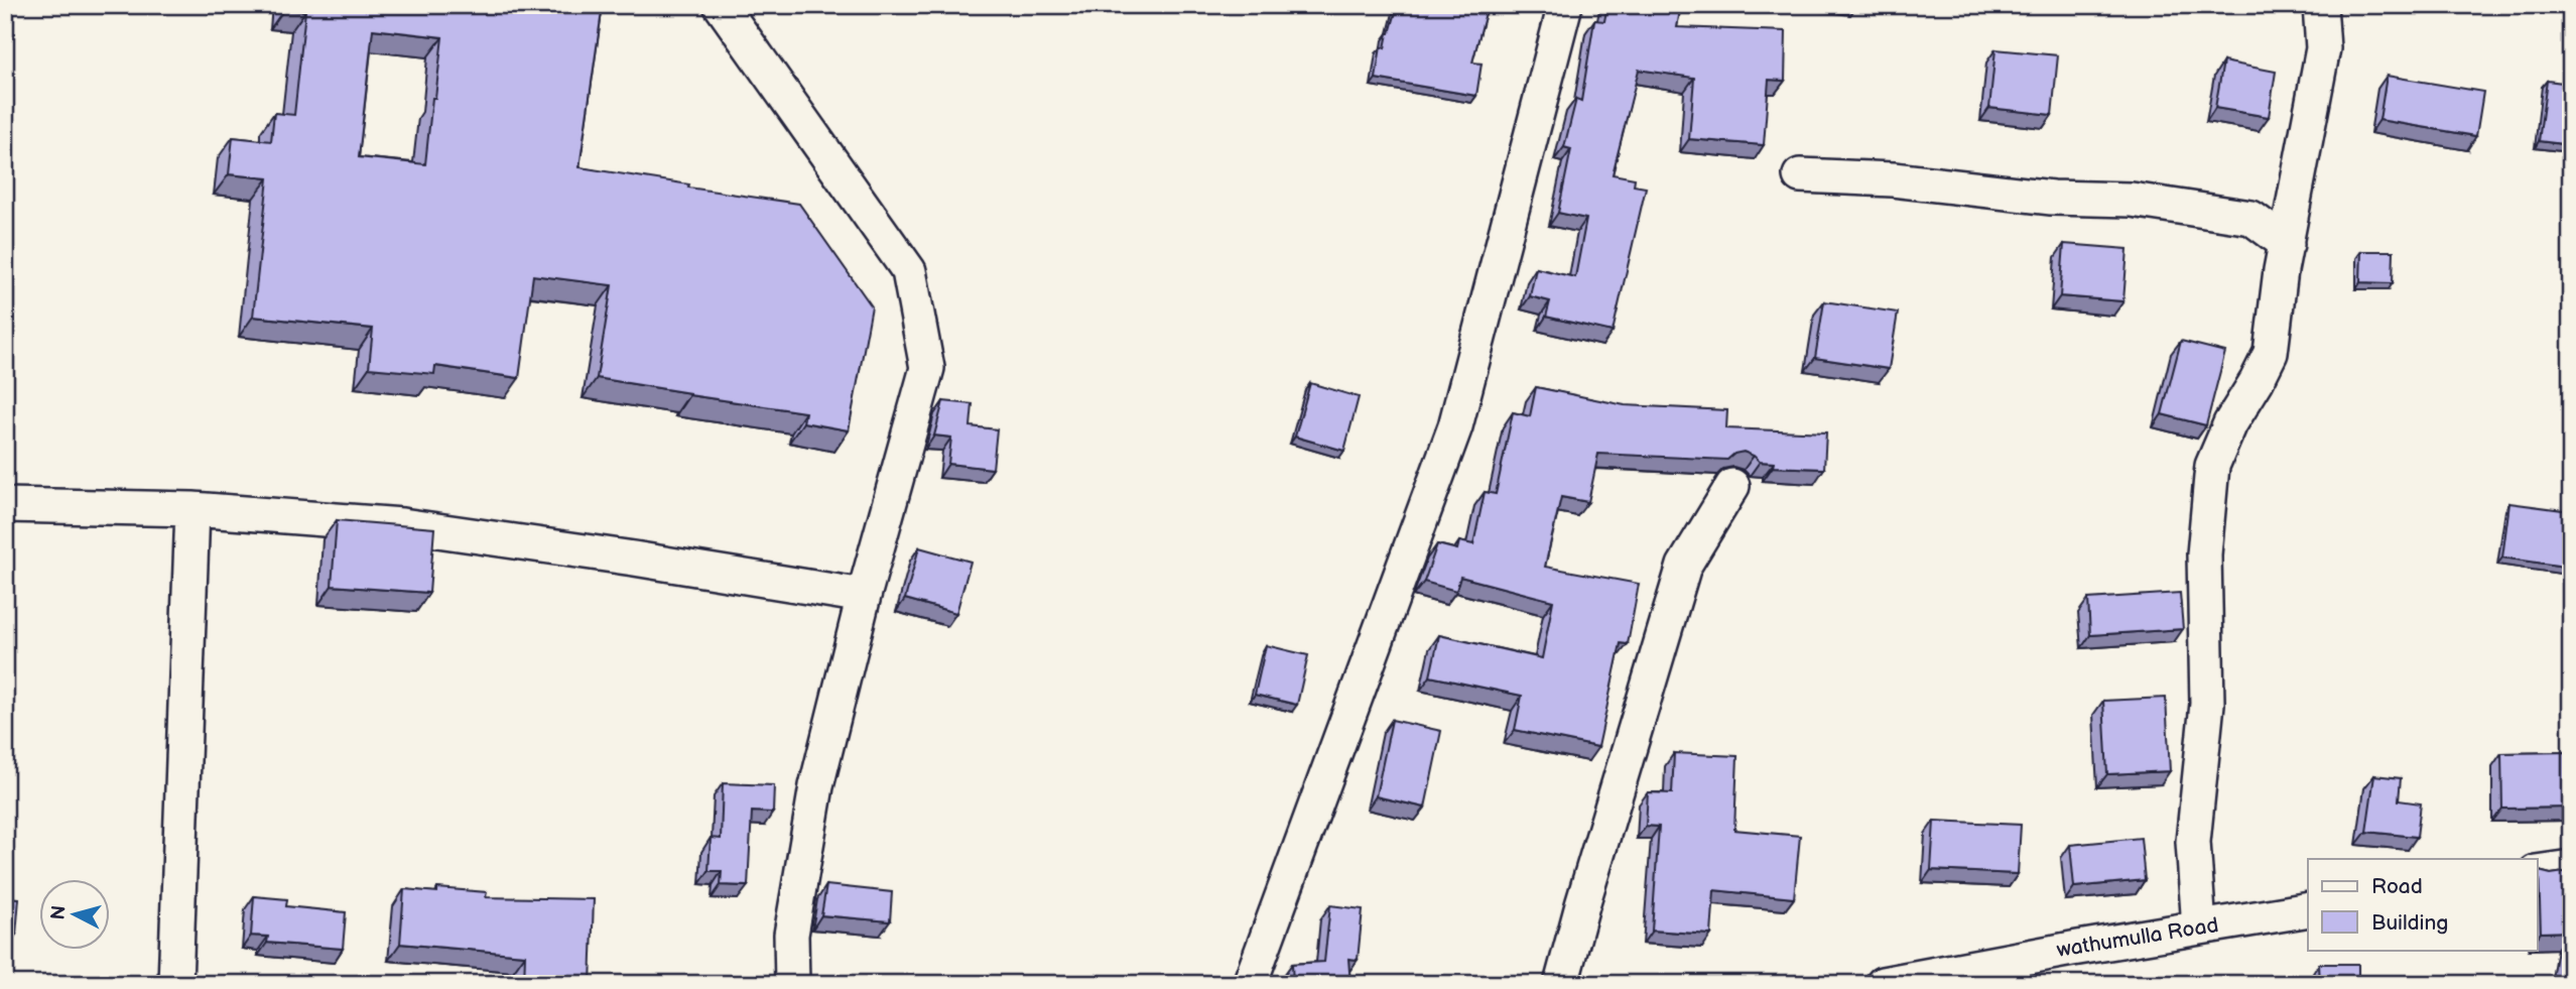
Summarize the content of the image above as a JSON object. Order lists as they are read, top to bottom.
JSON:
{
  "streets": {
    "street": ["wathumulla Road"]
  },
  "legend": ["Road", "Building"],
  "north": "left"
}
